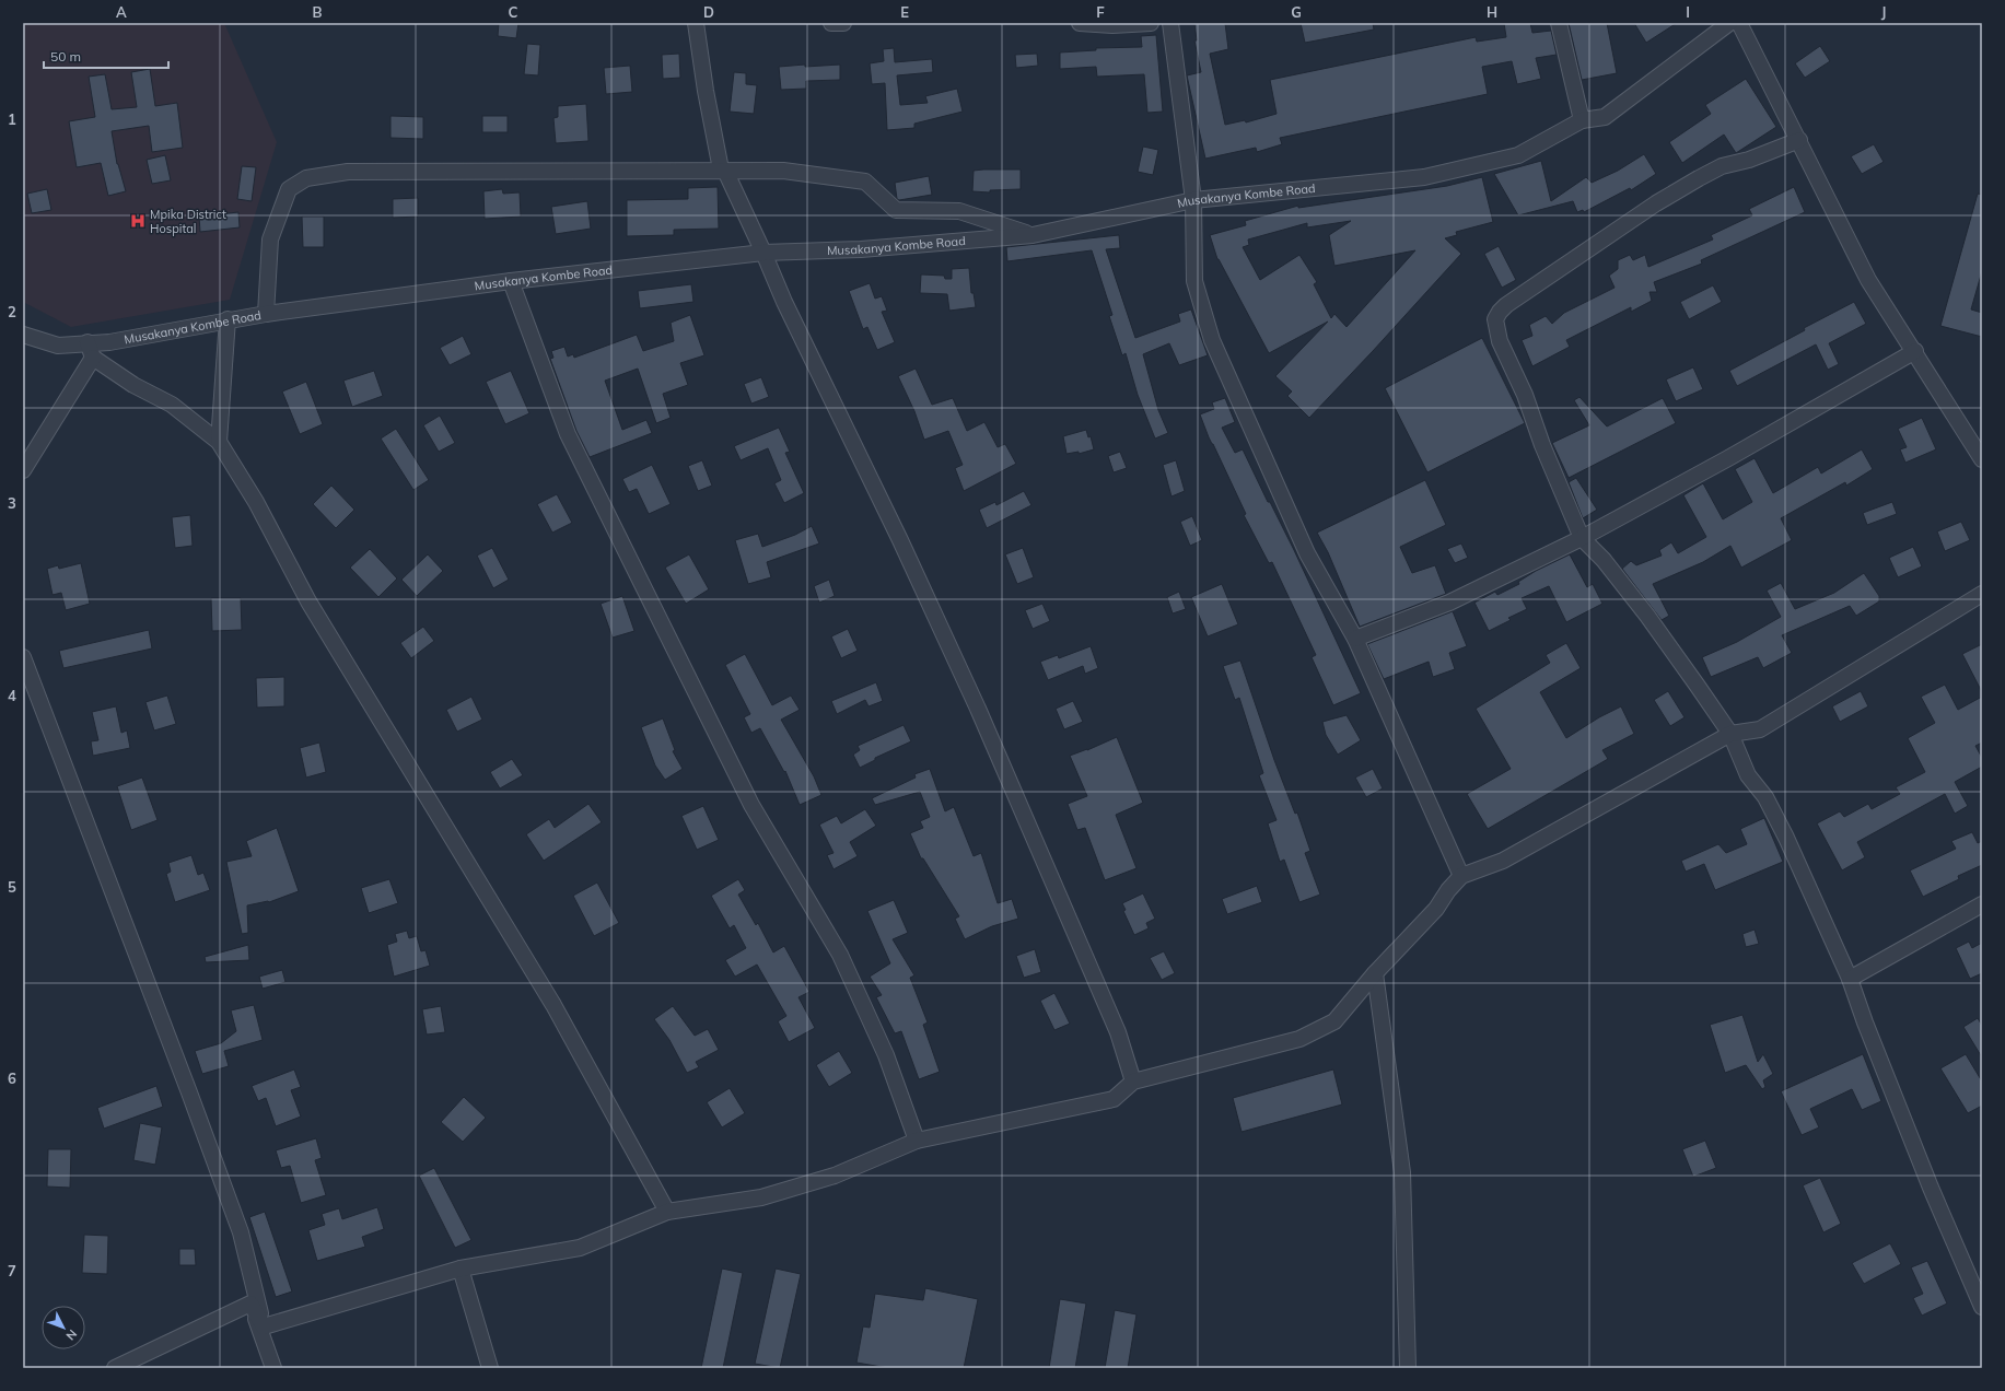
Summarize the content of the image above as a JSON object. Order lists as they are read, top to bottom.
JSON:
{
  "streets": {
    "street": ["Musakanya Kombe Road"]
  },
  "places": {
    "hospital": ["Mpika District Hospital"]
  },
  "scale_bar": "50 m",
  "north": "bottom right",
  "grid": {
    "columns": [
      "A",
      "B",
      "C",
      "D",
      "E",
      "F",
      "G",
      "H",
      "I",
      "J"
    ],
    "rows": [
      "1",
      "2",
      "3",
      "4",
      "5",
      "6",
      "7"
    ]
  }
}
